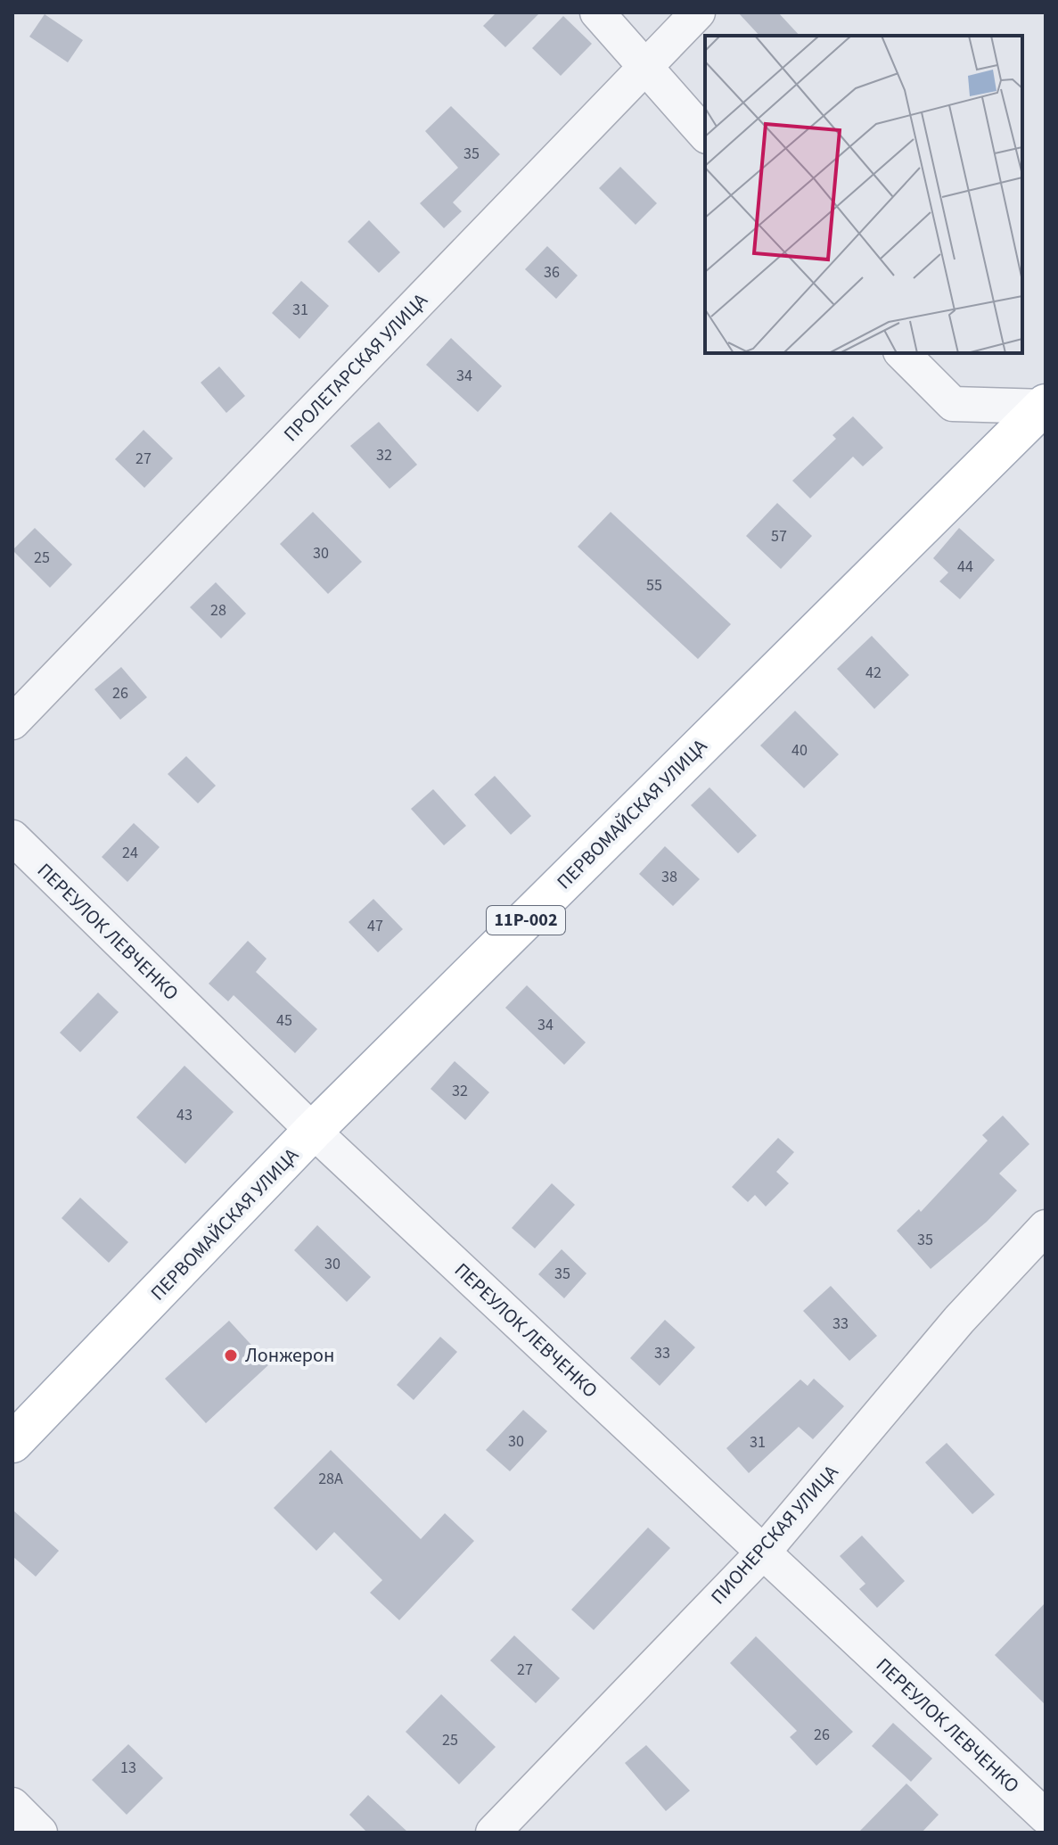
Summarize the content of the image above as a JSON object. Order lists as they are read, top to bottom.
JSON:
{
  "streets": {
    "main road": ["ПЕРВОМАЙСКАЯ УЛИЦА", "11Р-002"],
    "street": ["ПРОЛЕТАРСКАЯ УЛИЦА", "ПЕРЕУЛОК ЛЕВЧЕНКО", "ПИОНЕРСКАЯ УЛИЦА"]
  },
  "crossings": [
    ["ПЕРВОМАЙСКАЯ УЛИЦА", "ПЕРЕУЛОК ЛЕВЧЕНКО"],
    ["ПЕРЕУЛОК ЛЕВЧЕНКО", "ПИОНЕРСКАЯ УЛИЦА"]
  ],
  "places": ["Лонжерон"],
  "house_numbers": [
    "35",
    "36",
    "31",
    "34",
    "32",
    "27",
    "57",
    "30",
    "25",
    "44",
    "55",
    "28",
    "42",
    "26",
    "40",
    "24",
    "38",
    "47",
    "45",
    "34",
    "32",
    "43",
    "35",
    "30",
    "35",
    "33",
    "33",
    "30",
    "31",
    "28А",
    "27",
    "26",
    "25",
    "13"
  ]
}
